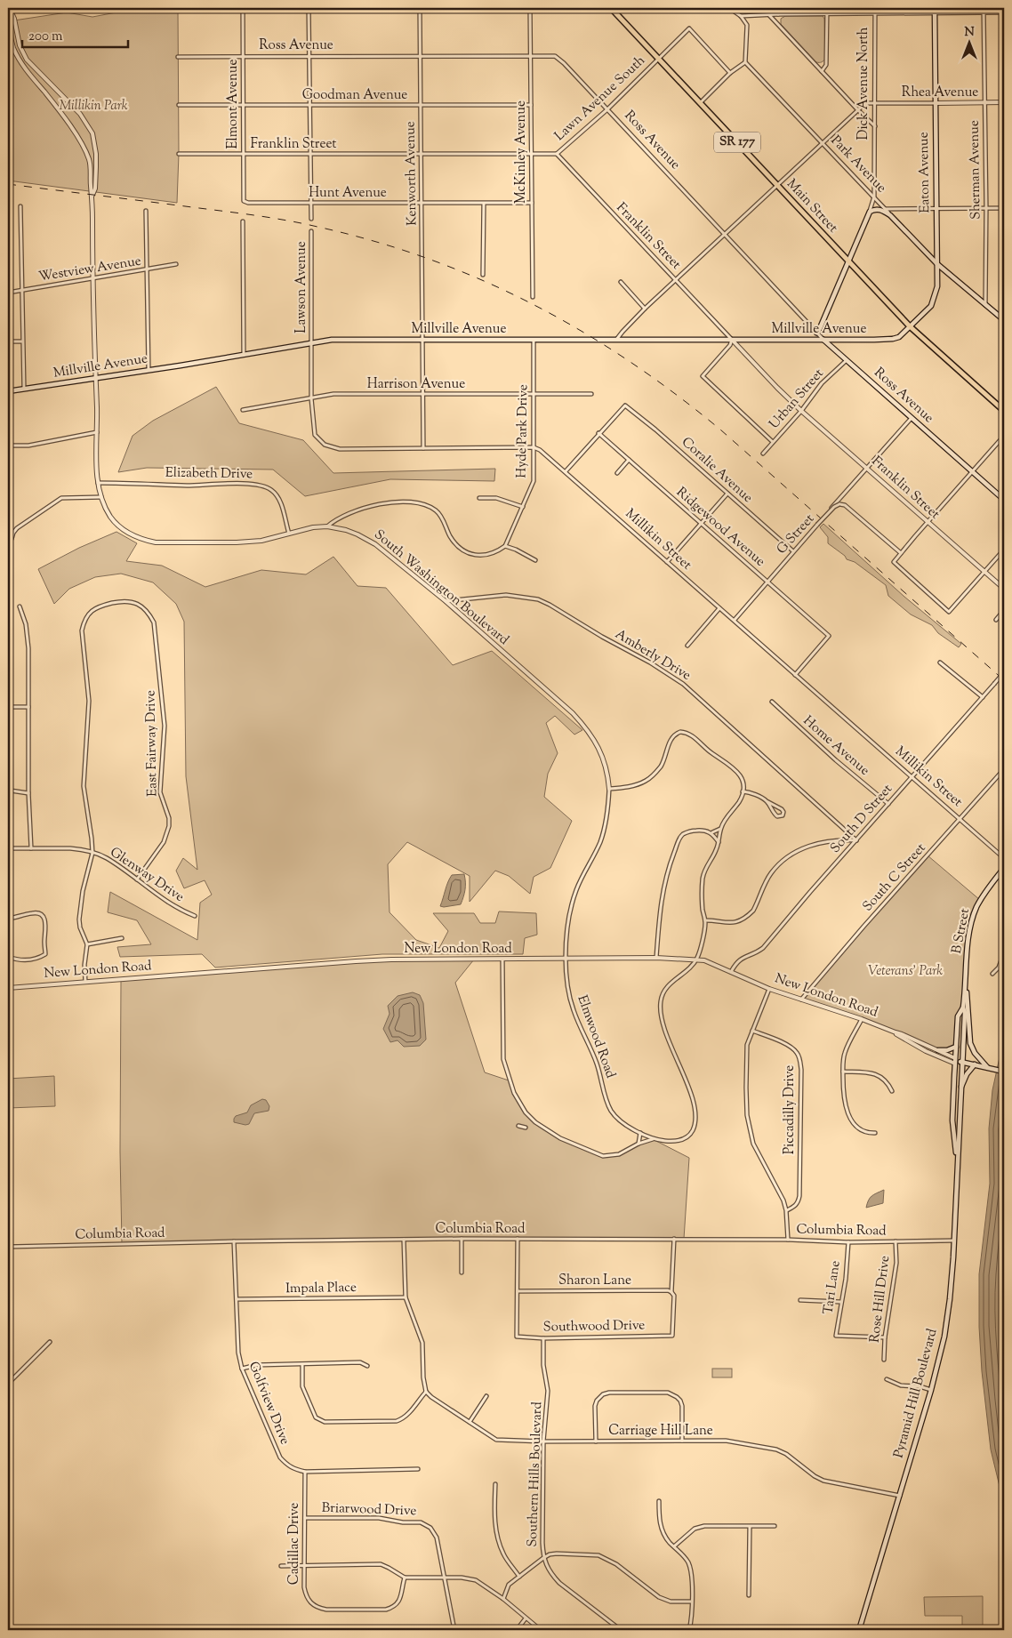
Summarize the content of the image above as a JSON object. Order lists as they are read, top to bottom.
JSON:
{
  "streets": {
    "main road": [
      "Ross Avenue",
      "Dick Avenue North",
      "SR 177",
      "Park Avenue",
      "Eaton Avenue",
      "Main Street",
      "Millville Avenue",
      "B Street",
      "New London Road",
      "Pyramid Hill Boulevard"
    ],
    "street": [
      "Rhea Avenue",
      "Goodman Avenue",
      "Lawn Avenue South",
      "Elmont Avenue",
      "Franklin Street",
      "McKinley Avenue",
      "Sherman Avenue",
      "Kenworth Avenue",
      "Hunt Avenue",
      "Westview Avenue",
      "Lawson Avenue",
      "Harrison Avenue",
      "Urban Street",
      "Hyde Park Drive",
      "Coralie Avenue",
      "Elizabeth Drive",
      "Ridgewood Avenue",
      "G Street",
      "Millikin Street",
      "South Washington Boulevard",
      "Amberly Drive",
      "East Fairway Drive",
      "Home Avenue",
      "South D Street",
      "Glenway Drive",
      "South C Street",
      "Elmwood Road",
      "Piccadilly Drive",
      "Columbia Road",
      "Sharon Lane",
      "Tari Lane",
      "Impala Place",
      "Rose Hill Drive",
      "Southwood Drive",
      "Golfview Drive",
      "Carriage Hill Lane",
      "Southern Hills Boulevard",
      "Briarwood Drive",
      "Cadillac Drive"
    ]
  },
  "crossings": [
    ["Ross Avenue", "Dick Avenue North"],
    ["Ross Avenue", "Lawn Avenue South"],
    ["Ross Avenue", "Elmont Avenue"],
    ["Ross Avenue", "McKinley Avenue"],
    ["Ross Avenue", "Kenworth Avenue"],
    ["Ross Avenue", "Millville Avenue"],
    ["Ross Avenue", "Urban Street"],
    ["Ross Avenue", "G Street"],
    ["Dick Avenue North", "Rhea Avenue"],
    ["Dick Avenue North", "Park Avenue"],
    ["Dick Avenue North", "Main Street"],
    ["Rhea Avenue", "Sherman Avenue"],
    ["Rhea Avenue", "Eaton Avenue"],
    ["Goodman Avenue", "Elmont Avenue"],
    ["Goodman Avenue", "McKinley Avenue"],
    ["Goodman Avenue", "Kenworth Avenue"],
    ["Lawn Avenue South", "Franklin Street"],
    ["Lawn Avenue South", "Main Street"],
    ["Elmont Avenue", "Franklin Street"],
    ["Elmont Avenue", "Hunt Avenue"],
    ["Franklin Street", "McKinley Avenue"],
    ["Franklin Street", "Kenworth Avenue"],
    ["Franklin Street", "Millville Avenue"],
    ["Franklin Street", "Urban Street"],
    ["Franklin Street", "G Street"],
    ["McKinley Avenue", "Hunt Avenue"],
    ["Park Avenue", "Sherman Avenue"],
    ["Park Avenue", "Eaton Avenue"],
    ["Eaton Avenue", "Main Street"],
    ["Eaton Avenue", "Millville Avenue"],
    ["Kenworth Avenue", "Hunt Avenue"],
    ["Kenworth Avenue", "Millville Avenue"],
    ["Kenworth Avenue", "Harrison Avenue"],
    ["Main Street", "Millville Avenue"],
    ["Westview Avenue", "South Washington Boulevard"],
    ["Lawson Avenue", "Millville Avenue"],
    ["Millville Avenue", "Hyde Park Drive"],
    ["Millville Avenue", "South Washington Boulevard"],
    ["Harrison Avenue", "Hyde Park Drive"],
    ["Hyde Park Drive", "Millikin Street"],
    ["Coralie Avenue", "Ridgewood Avenue"],
    ["Coralie Avenue", "G Street"],
    ["Elizabeth Drive", "South Washington Boulevard"],
    ["Ridgewood Avenue", "G Street"],
    ["Ridgewood Avenue", "Millikin Street"],
    ["G Street", "Millikin Street"],
    ["Millikin Street", "South D Street"],
    ["Millikin Street", "South C Street"],
    ["South Washington Boulevard", "Amberly Drive"],
    ["South Washington Boulevard", "New London Road"],
    ["South Washington Boulevard", "Elmwood Road"],
    ["Amberly Drive", "South D Street"],
    ["East Fairway Drive", "Glenway Drive"],
    ["Home Avenue", "South D Street"],
    ["South D Street", "New London Road"],
    ["South C Street", "New London Road"],
    ["B Street", "New London Road"],
    ["B Street", "Pyramid Hill Boulevard"],
    ["New London Road", "Elmwood Road"],
    ["New London Road", "Pyramid Hill Boulevard"],
    ["Columbia Road", "Tari Lane"],
    ["Columbia Road", "Rose Hill Drive"],
    ["Columbia Road", "Pyramid Hill Boulevard"],
    ["Columbia Road", "Golfview Drive"],
    ["Sharon Lane", "Southwood Drive"],
    ["Tari Lane", "Rose Hill Drive"],
    ["Impala Place", "Golfview Drive"],
    ["Southwood Drive", "Southern Hills Boulevard"],
    ["Pyramid Hill Boulevard", "Carriage Hill Lane"],
    ["Golfview Drive", "Cadillac Drive"],
    ["Carriage Hill Lane", "Southern Hills Boulevard"],
    ["Briarwood Drive", "Cadillac Drive"]
  ],
  "parks": ["Millikin Park", "Veterans’ Park"],
  "scale_bar": "200 m",
  "north": "top"
}
